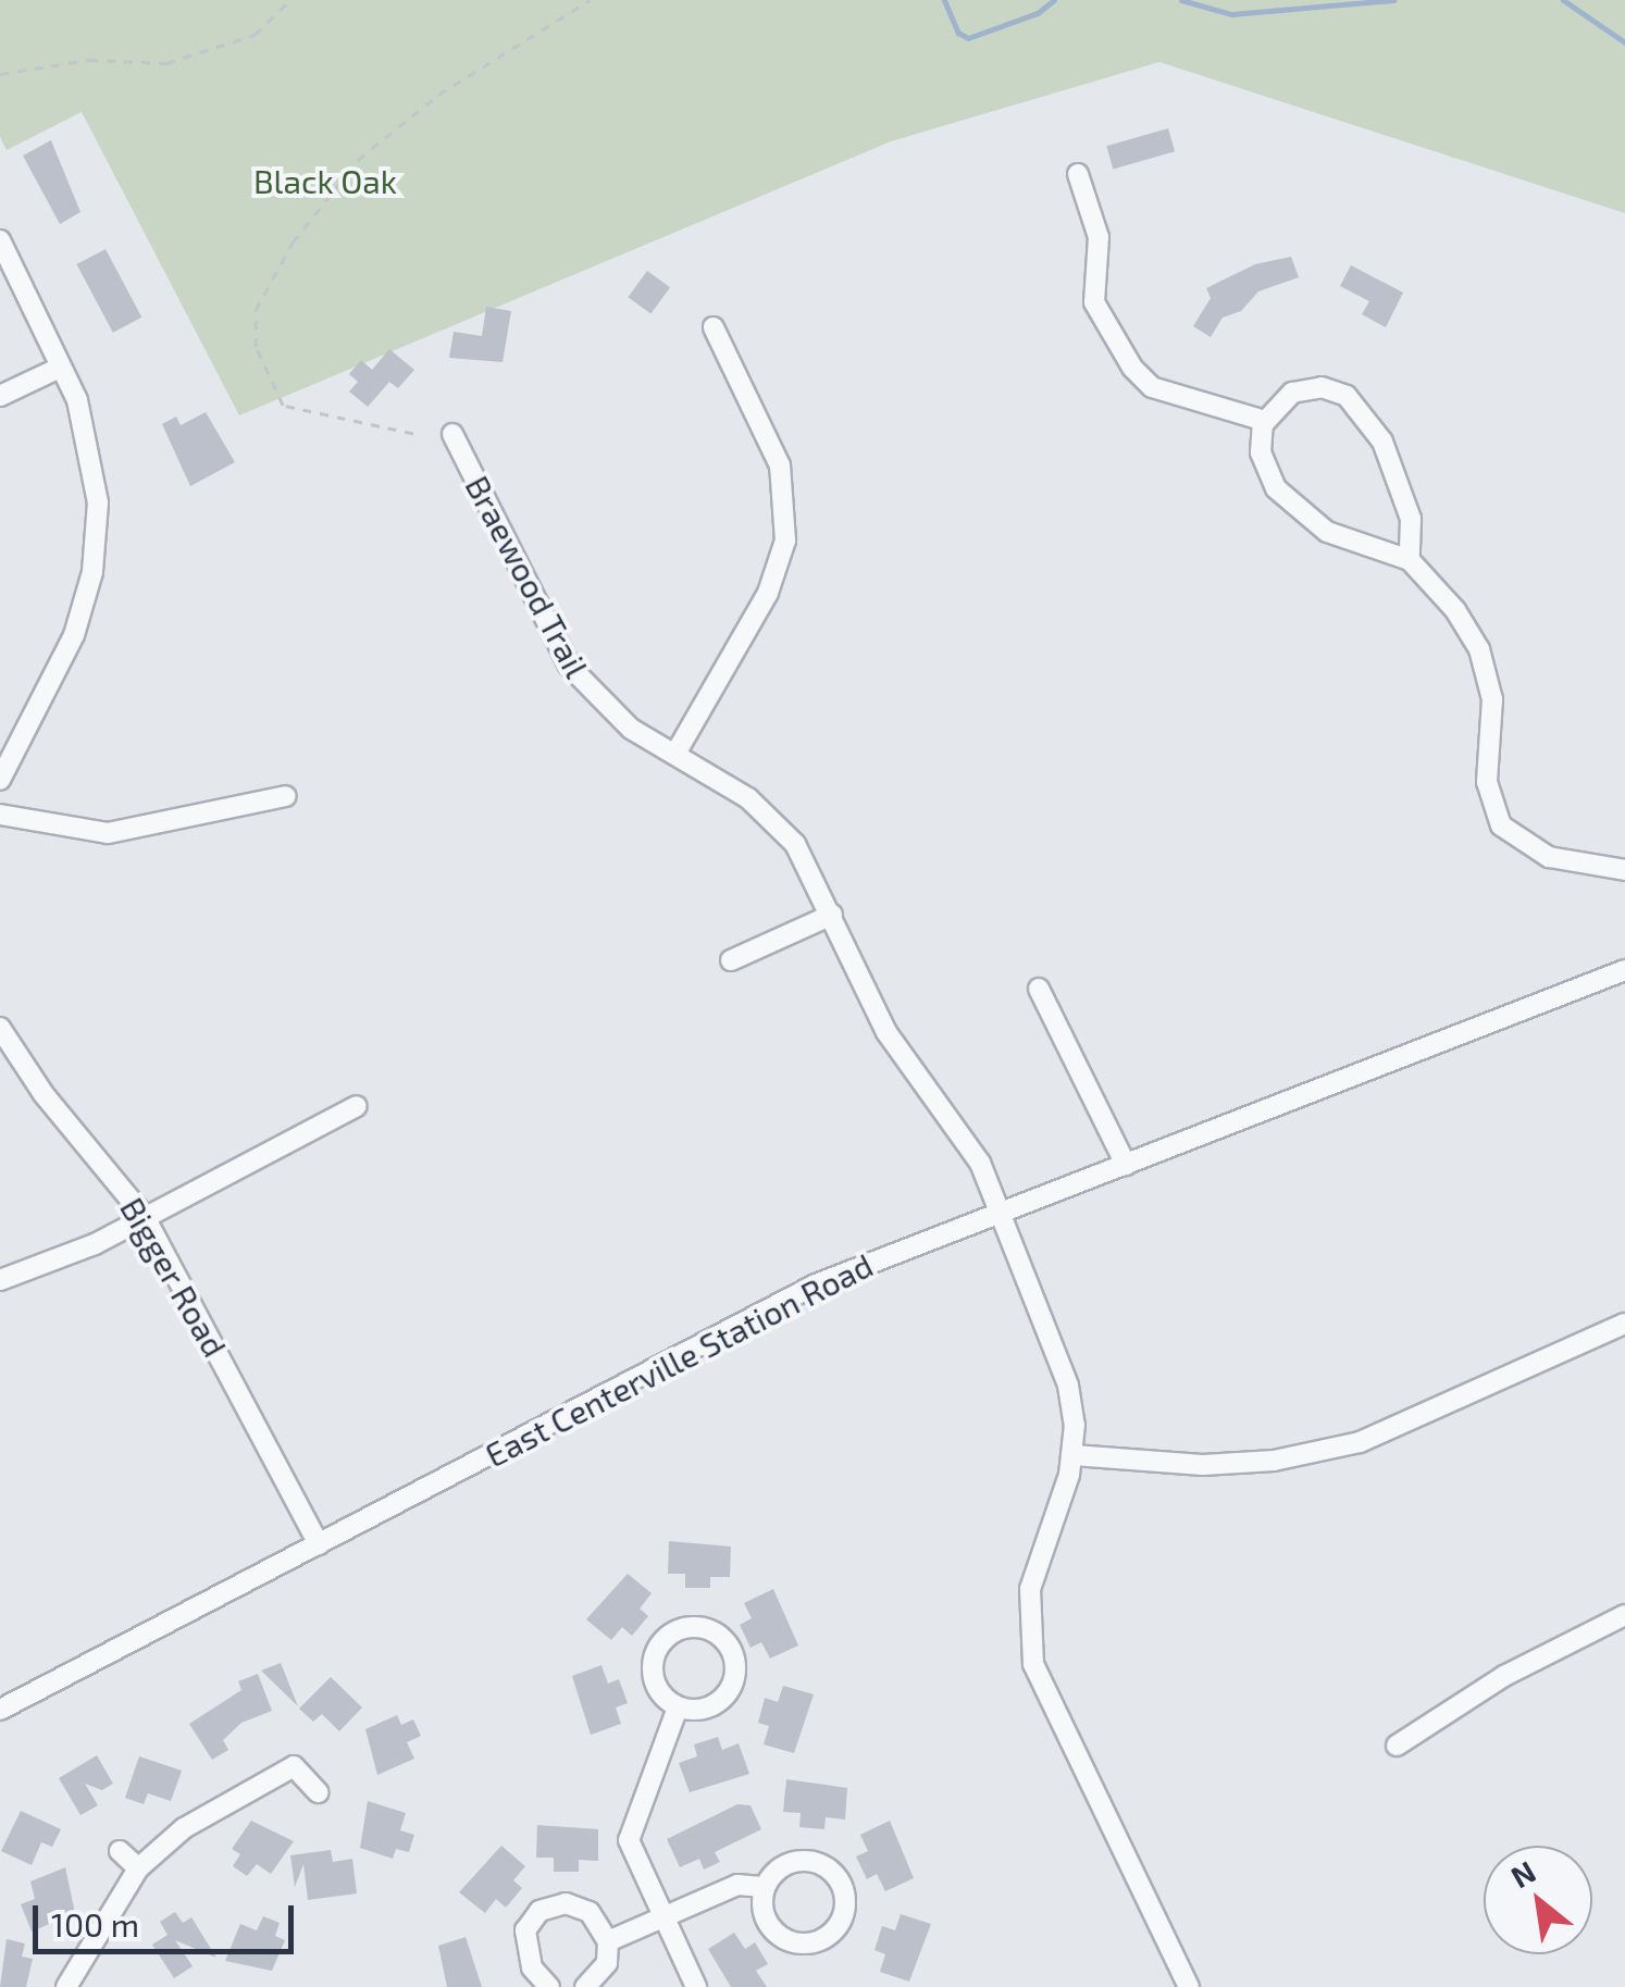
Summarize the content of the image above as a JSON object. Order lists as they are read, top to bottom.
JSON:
{
  "streets": {
    "street": ["Braewood Trail", "Bigger Road", "East Centerville Station Road"]
  },
  "crossings": [
    ["Braewood Trail", "East Centerville Station Road"],
    ["Bigger Road", "East Centerville Station Road"]
  ],
  "parks": ["Black Oak"],
  "scale_bar": "100 m",
  "north": "top left"
}
